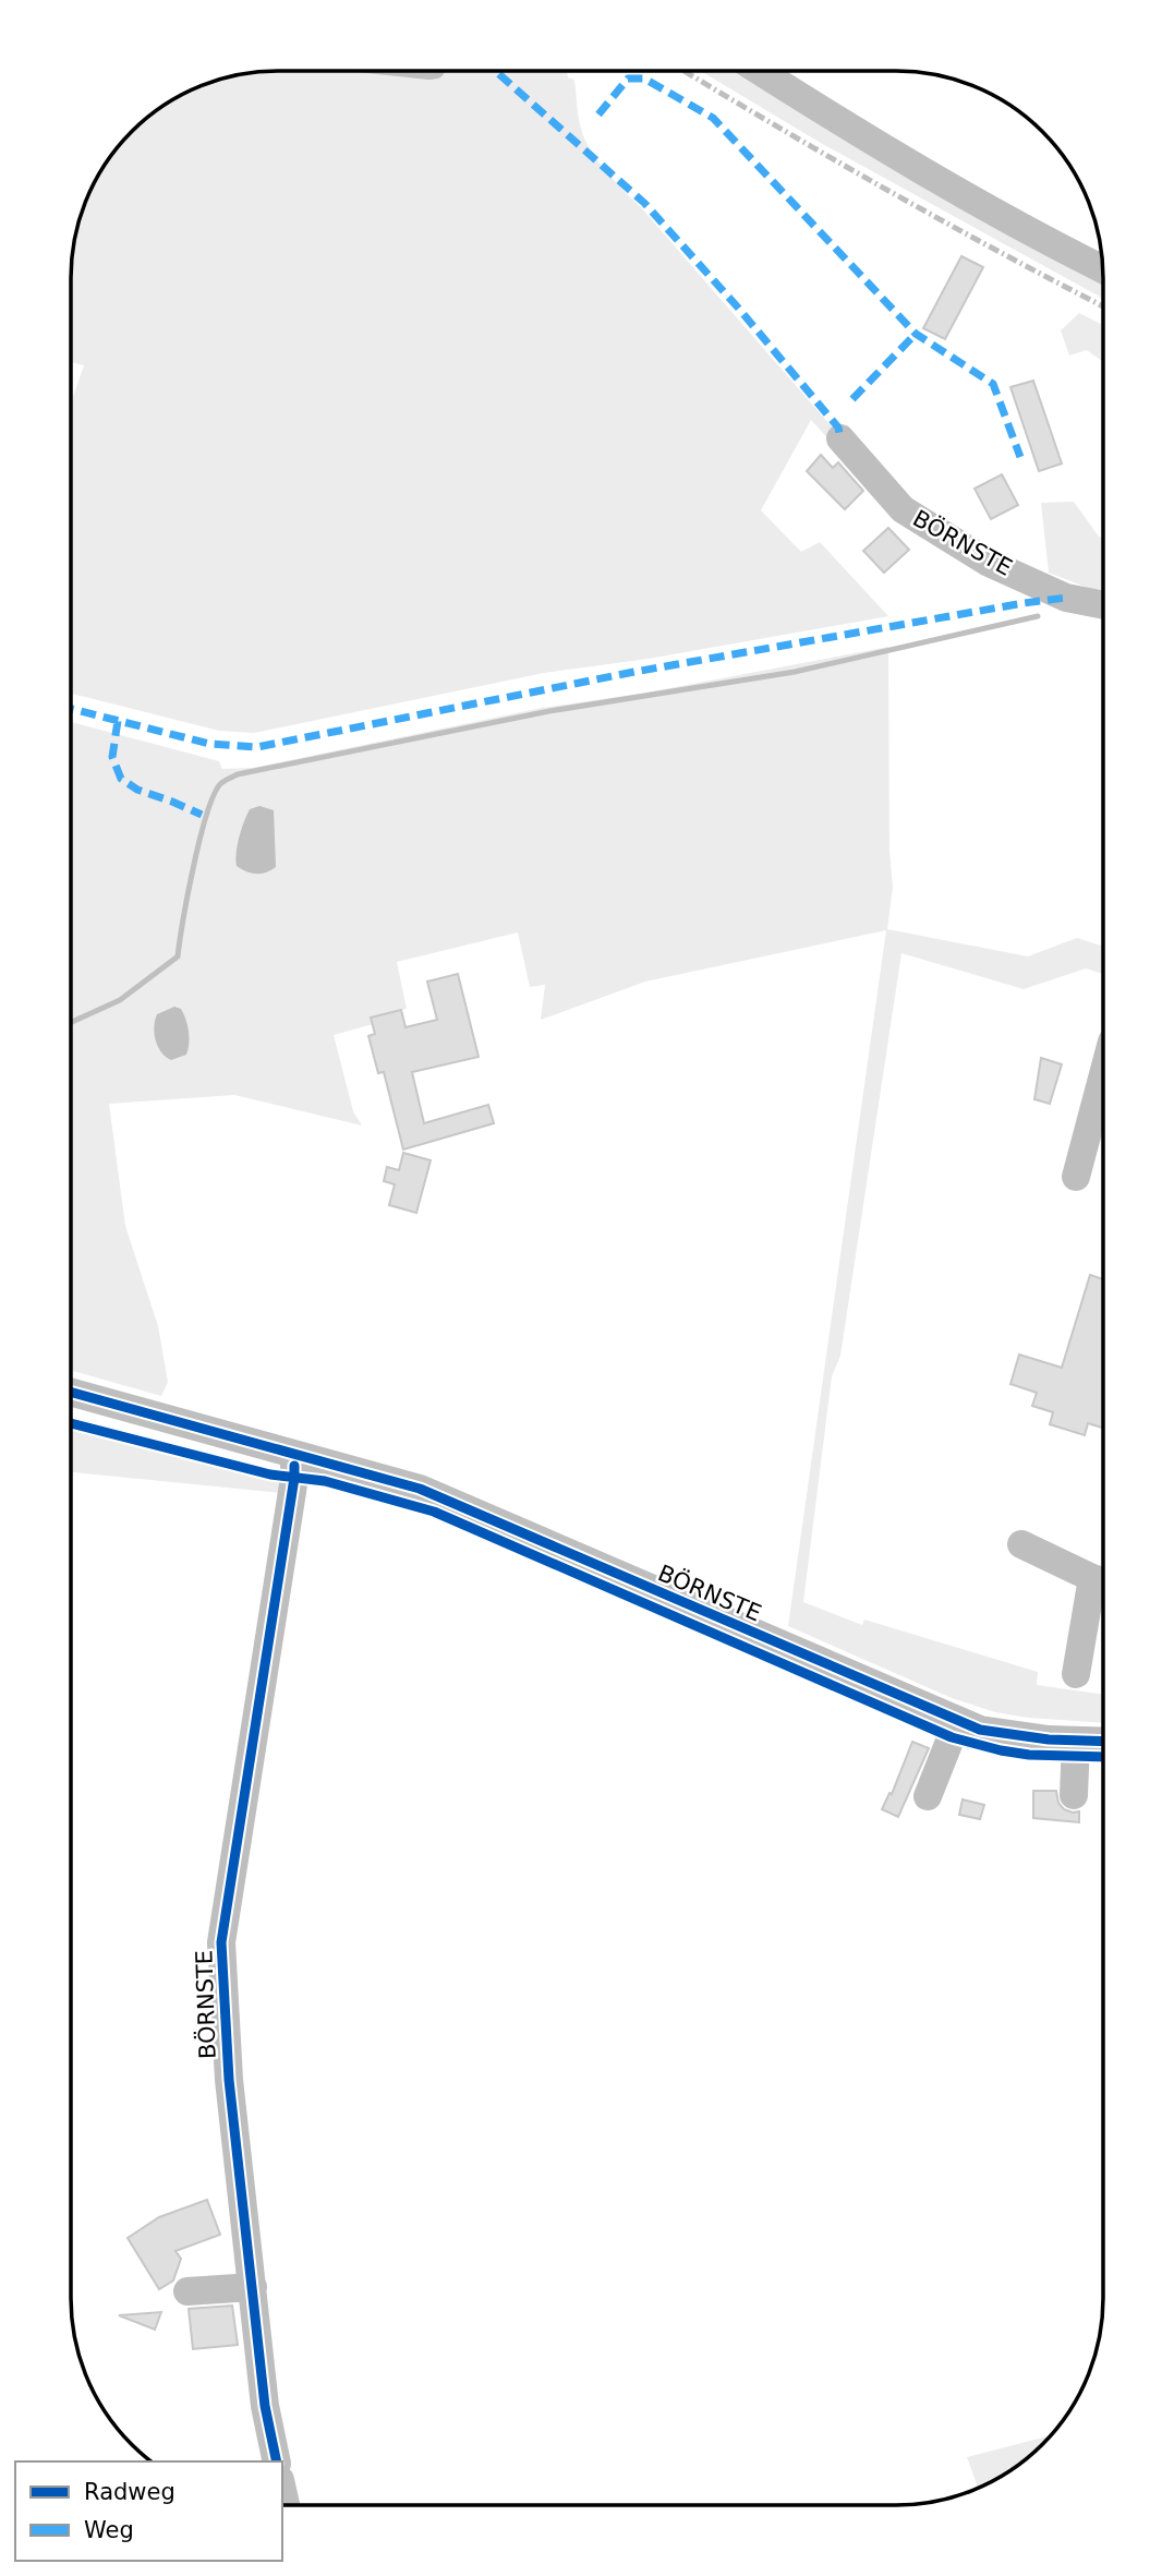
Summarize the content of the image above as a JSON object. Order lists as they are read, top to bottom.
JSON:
{
  "streets": {
    "street": ["BÖRNSTE"]
  },
  "legend": ["Radweg", "Weg"]
}
